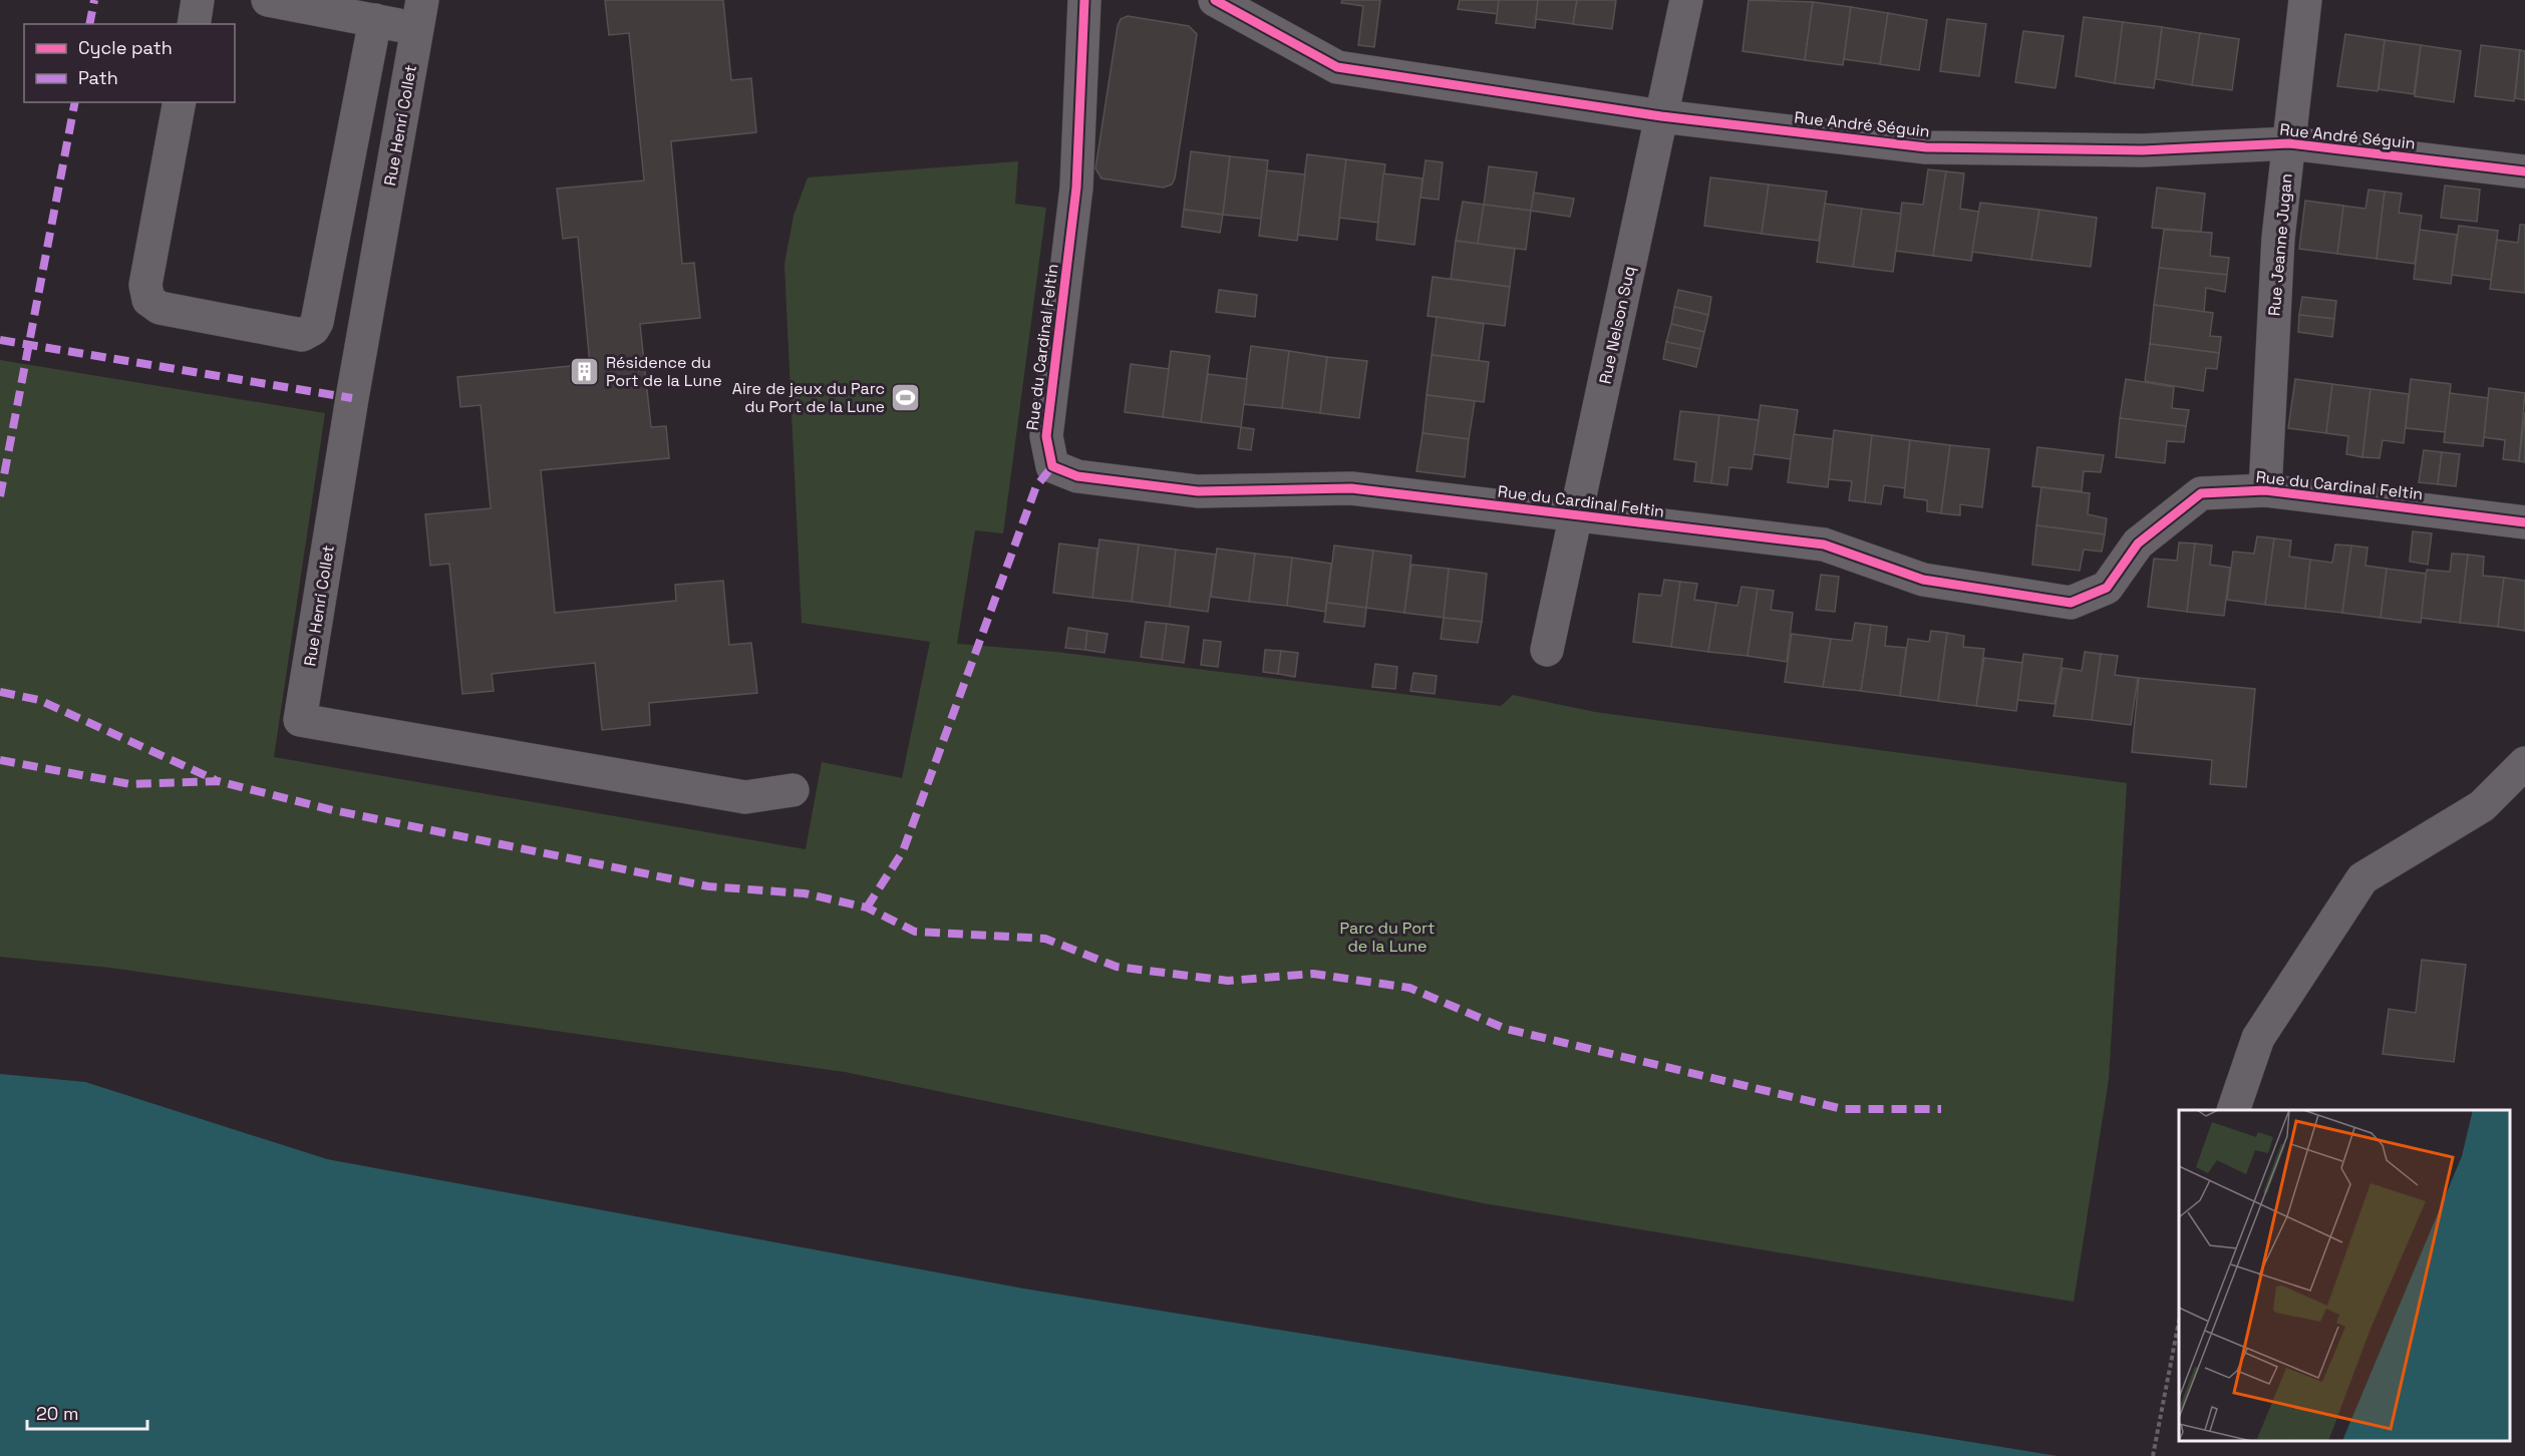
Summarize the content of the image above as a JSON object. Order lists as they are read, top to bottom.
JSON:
{
  "streets": {
    "street": [
      "Rue André Séguin",
      "Rue Henri Collet",
      "Rue Jeanne Jugan",
      "Rue Nelson Suq",
      "Rue du Cardinal Feltin"
    ]
  },
  "crossings": [
    ["Rue André Séguin", "Rue Jeanne Jugan"],
    ["Rue André Séguin", "Rue Nelson Suq"],
    ["Rue Jeanne Jugan", "Rue du Cardinal Feltin"],
    ["Rue Nelson Suq", "Rue du Cardinal Feltin"]
  ],
  "parks": ["Parc du Port de la Lune"],
  "places": {
    "building": ["Résidence du Port de la Lune"],
    "sports": ["Aire de jeux du Parc du Port de la Lune"]
  },
  "legend": ["Cycle path", "Path"],
  "scale_bar": "20 m"
}
